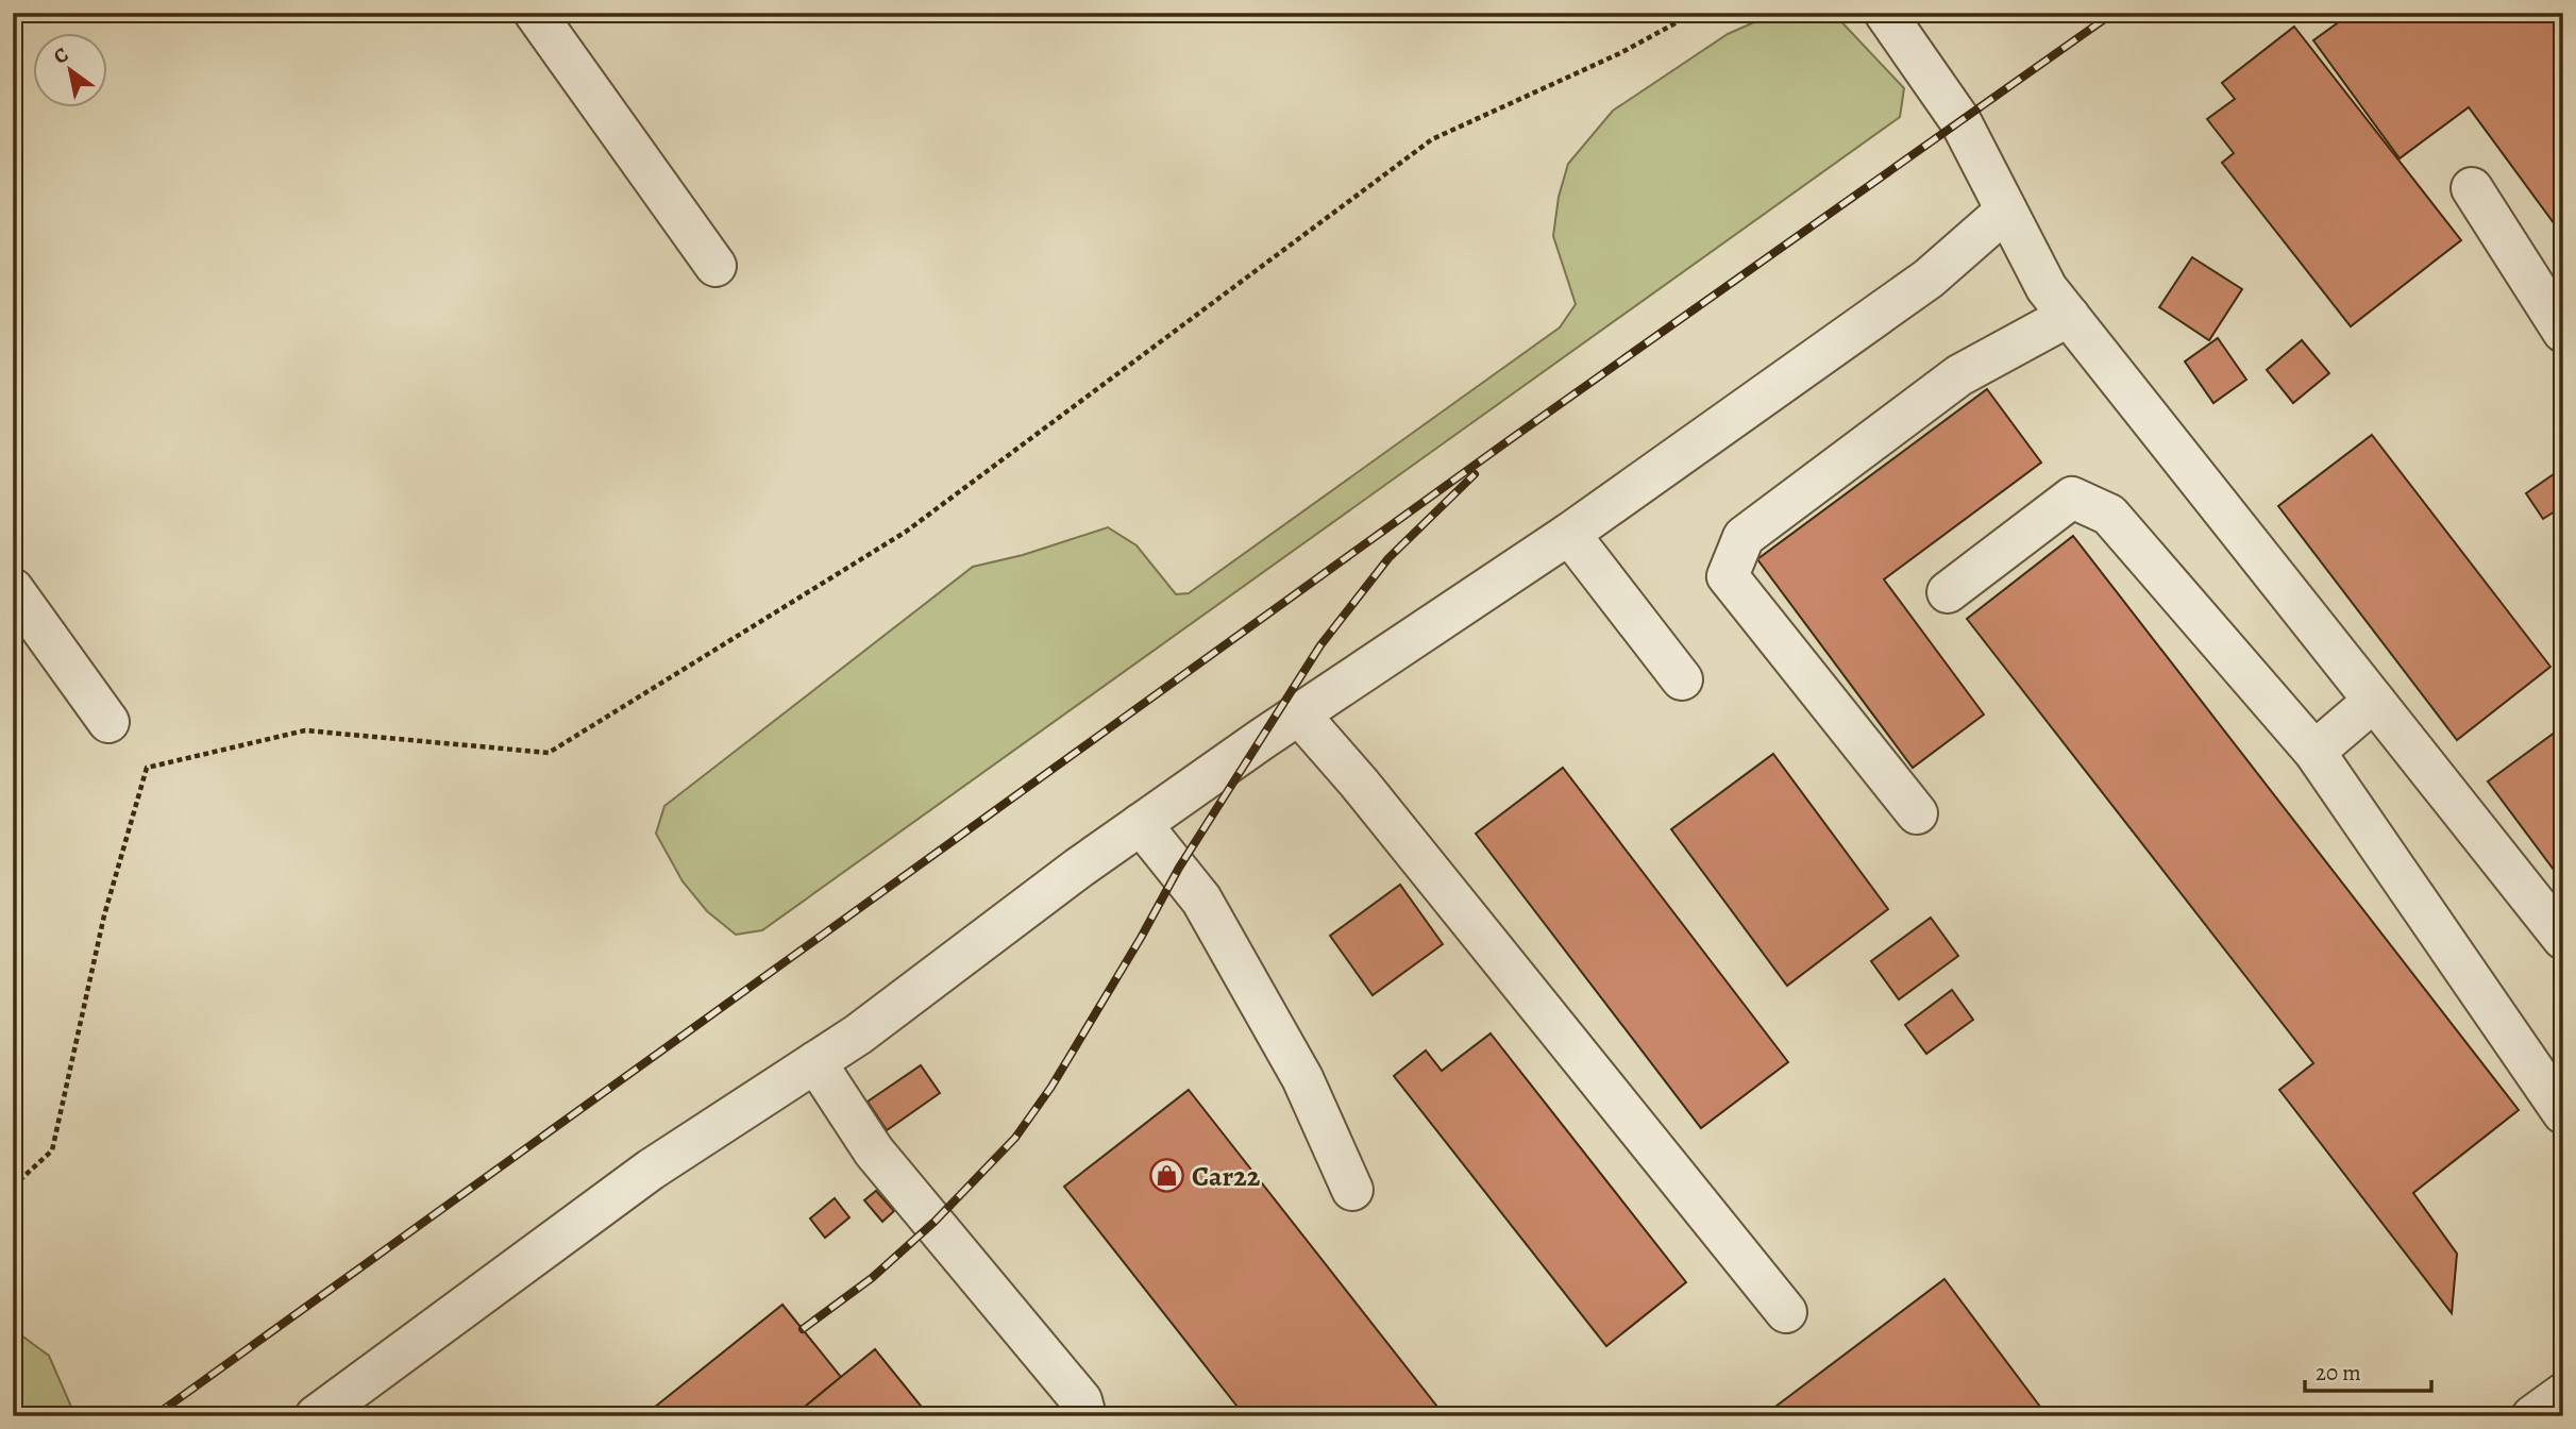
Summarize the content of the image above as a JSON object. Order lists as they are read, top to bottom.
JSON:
{
  "places": {
    "shop": ["Car22"]
  },
  "scale_bar": "20 m",
  "north": "top left"
}
